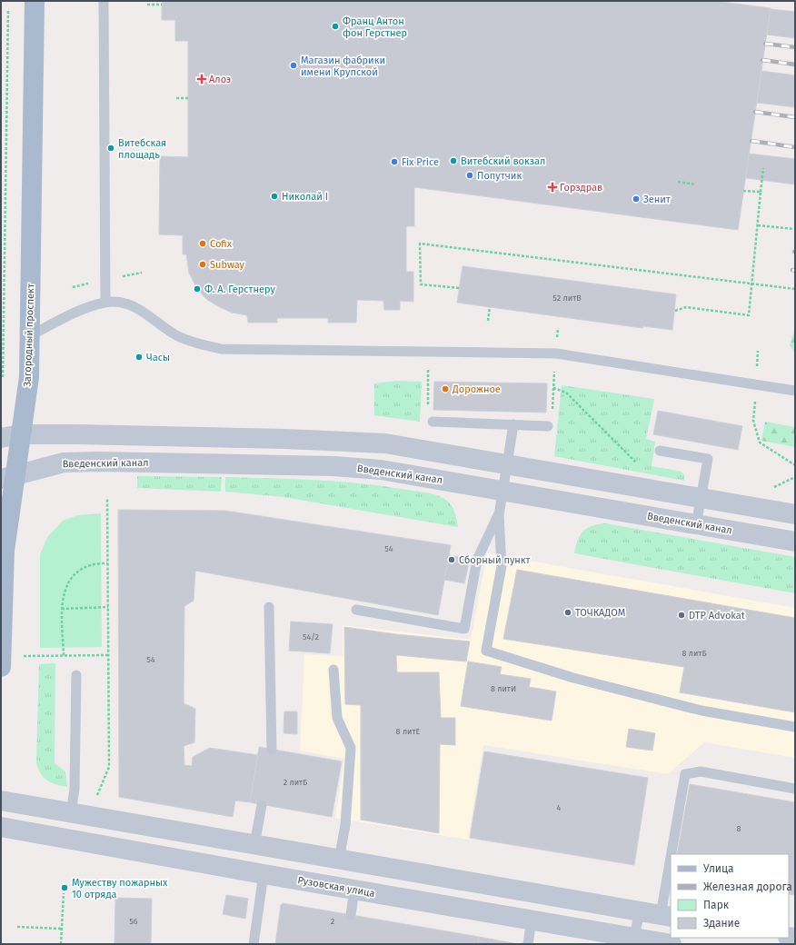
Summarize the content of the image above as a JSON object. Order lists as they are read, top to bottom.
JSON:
{
  "streets": {
    "main road": ["Загородный проспект"],
    "street": ["Введенский канал", "Рузовская улица"]
  },
  "crossings": [
    ["Загородный проспект", "Введенский канал"]
  ],
  "places": {
    "other": [
      "Франц Антон фон Герстнер",
      "Магазин фабрики имени Крупской",
      "Витебская площадь",
      "Витебский вокзал",
      "Fix Price",
      "Попутчик",
      "Николай I",
      "Зенит",
      "Cofix",
      "Subway",
      "Ф. А. Герстнеру",
      "Часы",
      "Дорожное",
      "Сборный пункт",
      "ТОЧКАДОМ",
      "DTP Advokat",
      "Мужеству пожарных 10 отряда"
    ],
    "health": ["Алоэ", "Горздрав"]
  },
  "house_numbers": [
    "52 литВ",
    "54",
    "54/2",
    "8 литБ",
    "54",
    "8 литИ",
    "8 литЕ",
    "2 литБ",
    "4",
    "8",
    "56",
    "2"
  ],
  "legend": [
    "Улица",
    "Железная дорога",
    "Парк",
    "Здание"
  ]
}
